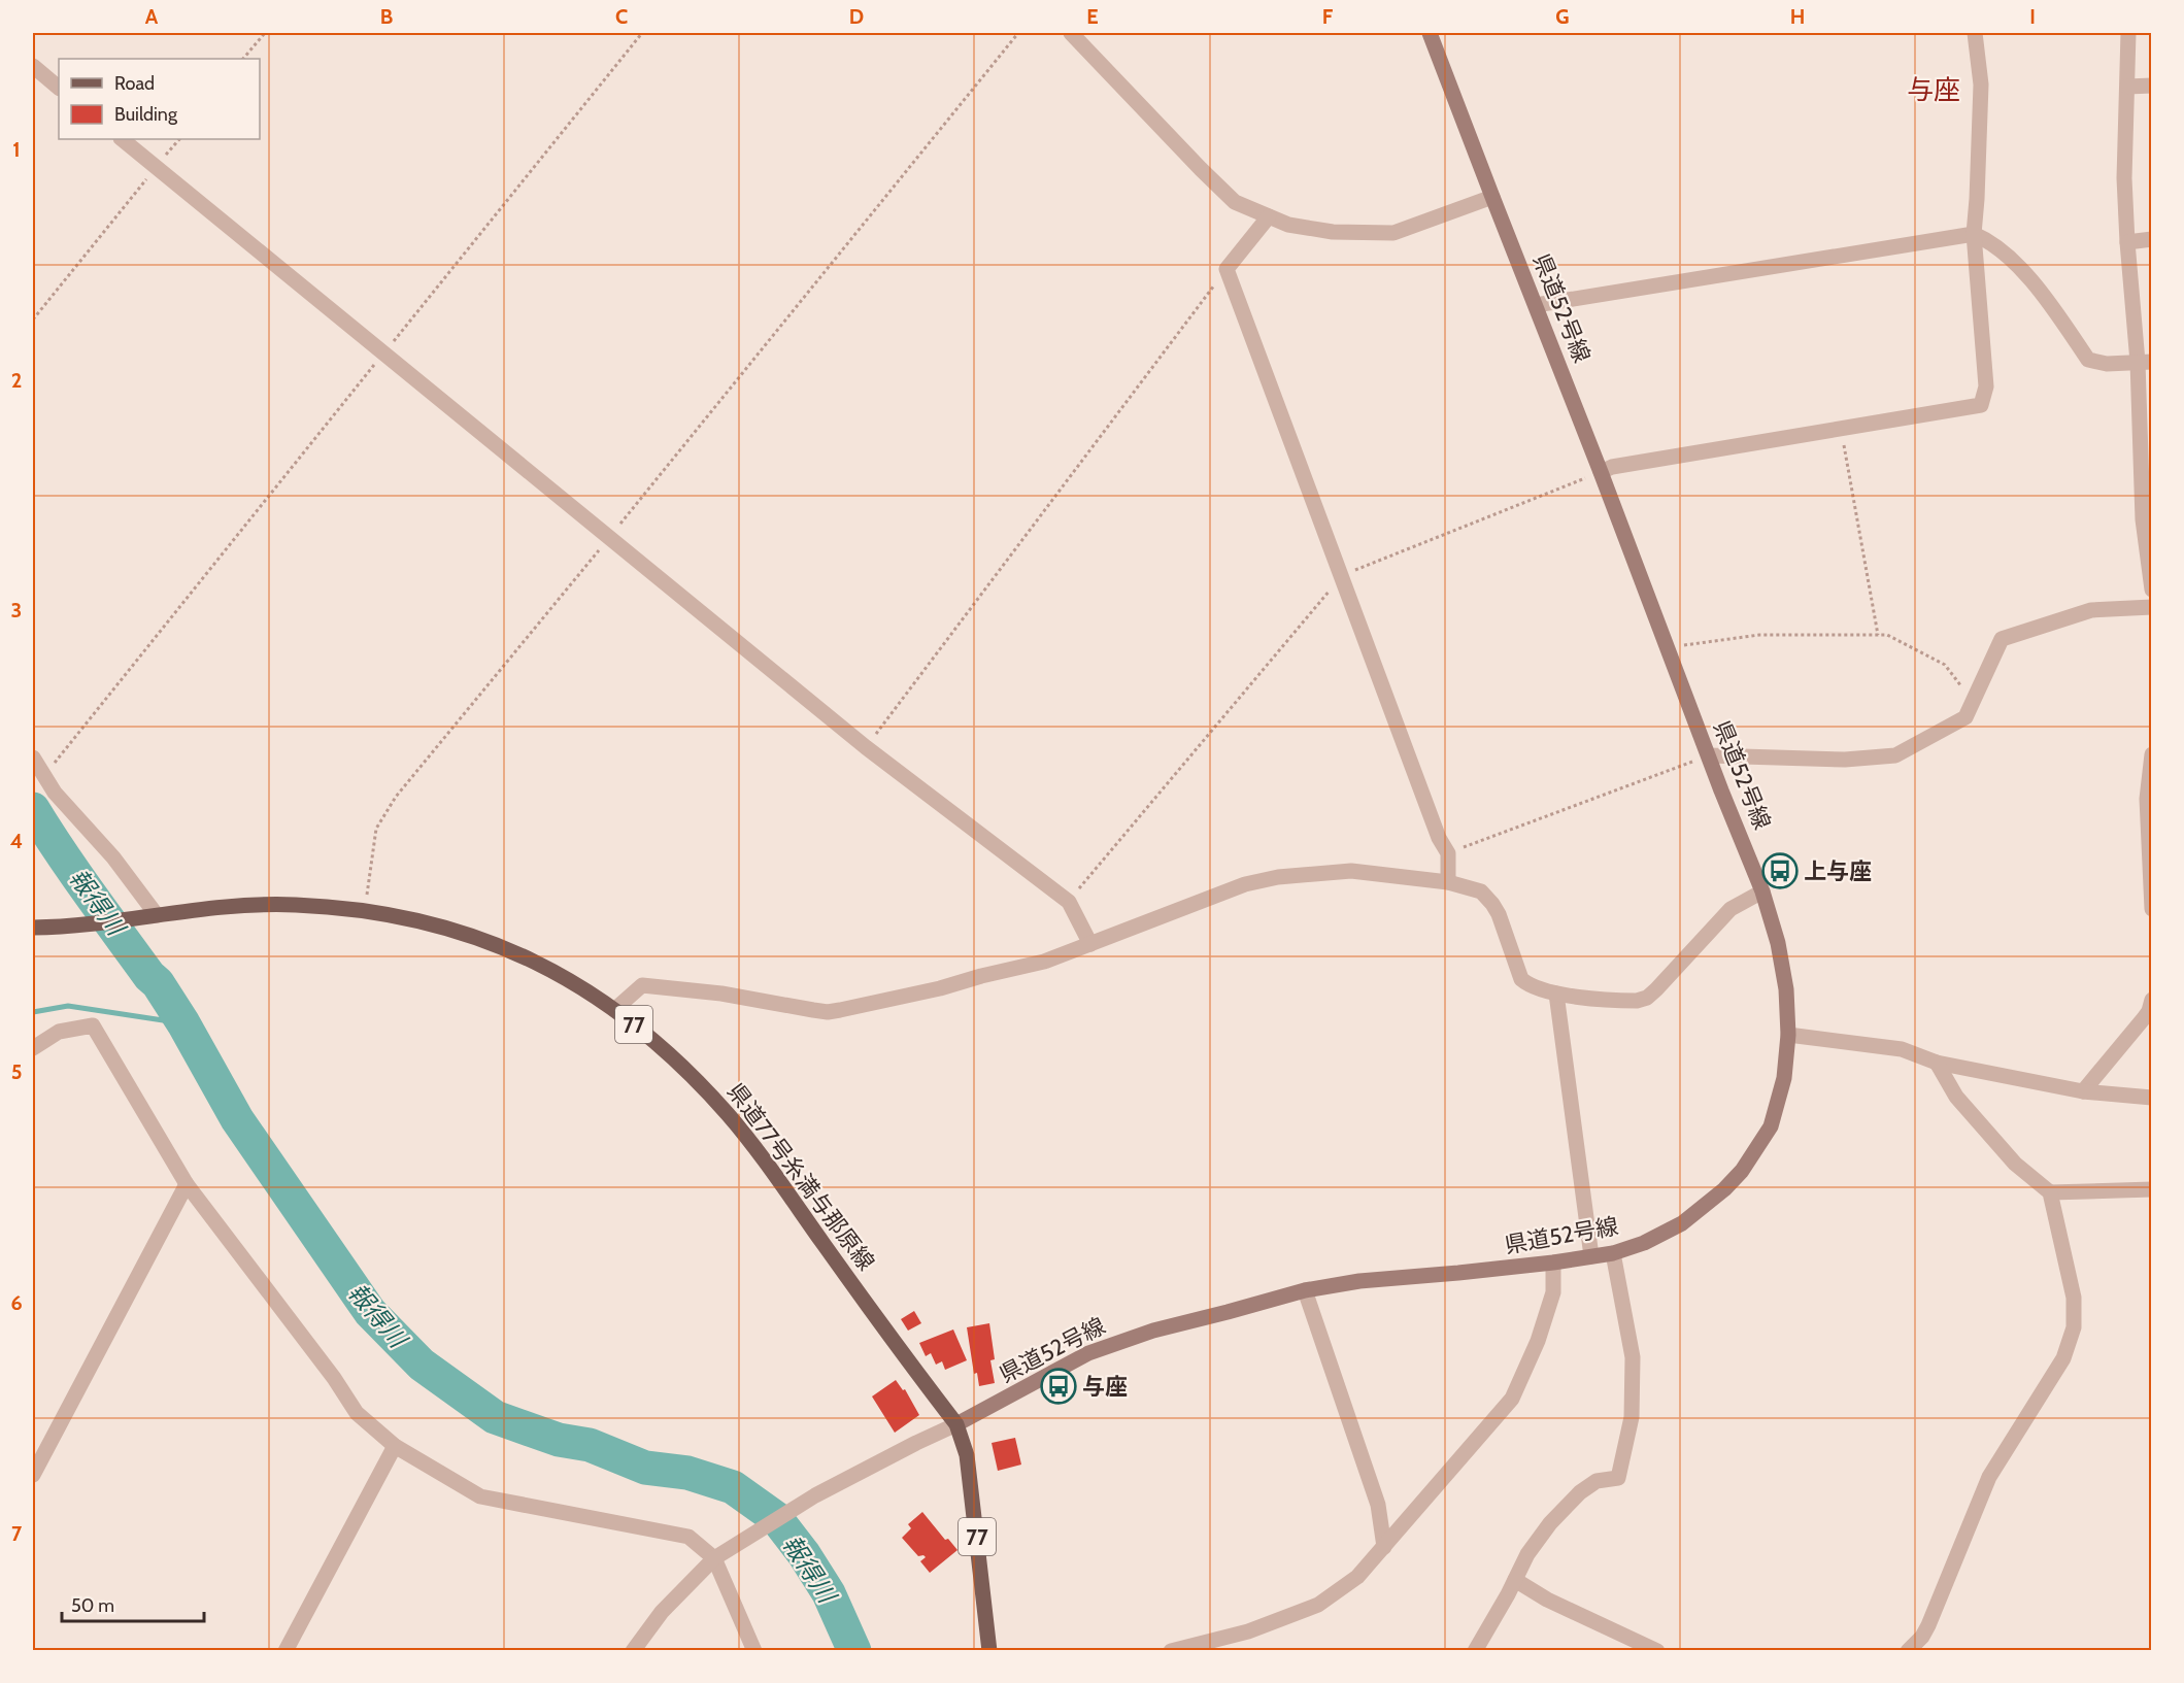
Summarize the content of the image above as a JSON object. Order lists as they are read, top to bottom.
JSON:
{
  "streets": {
    "main road": ["県道52号線", "77", "県道77号糸満与那原線"]
  },
  "crossings": [
    ["県道52号線", "県道77号糸満与那原線"]
  ],
  "districts": ["与座"],
  "water": ["報得川"],
  "places": {
    "bus stop": ["上与座", "与座"]
  },
  "legend": ["Road", "Building"],
  "scale_bar": "50 m",
  "grid": {
    "columns": [
      "A",
      "B",
      "C",
      "D",
      "E",
      "F",
      "G",
      "H",
      "I"
    ],
    "rows": [
      "1",
      "2",
      "3",
      "4",
      "5",
      "6",
      "7"
    ]
  }
}
